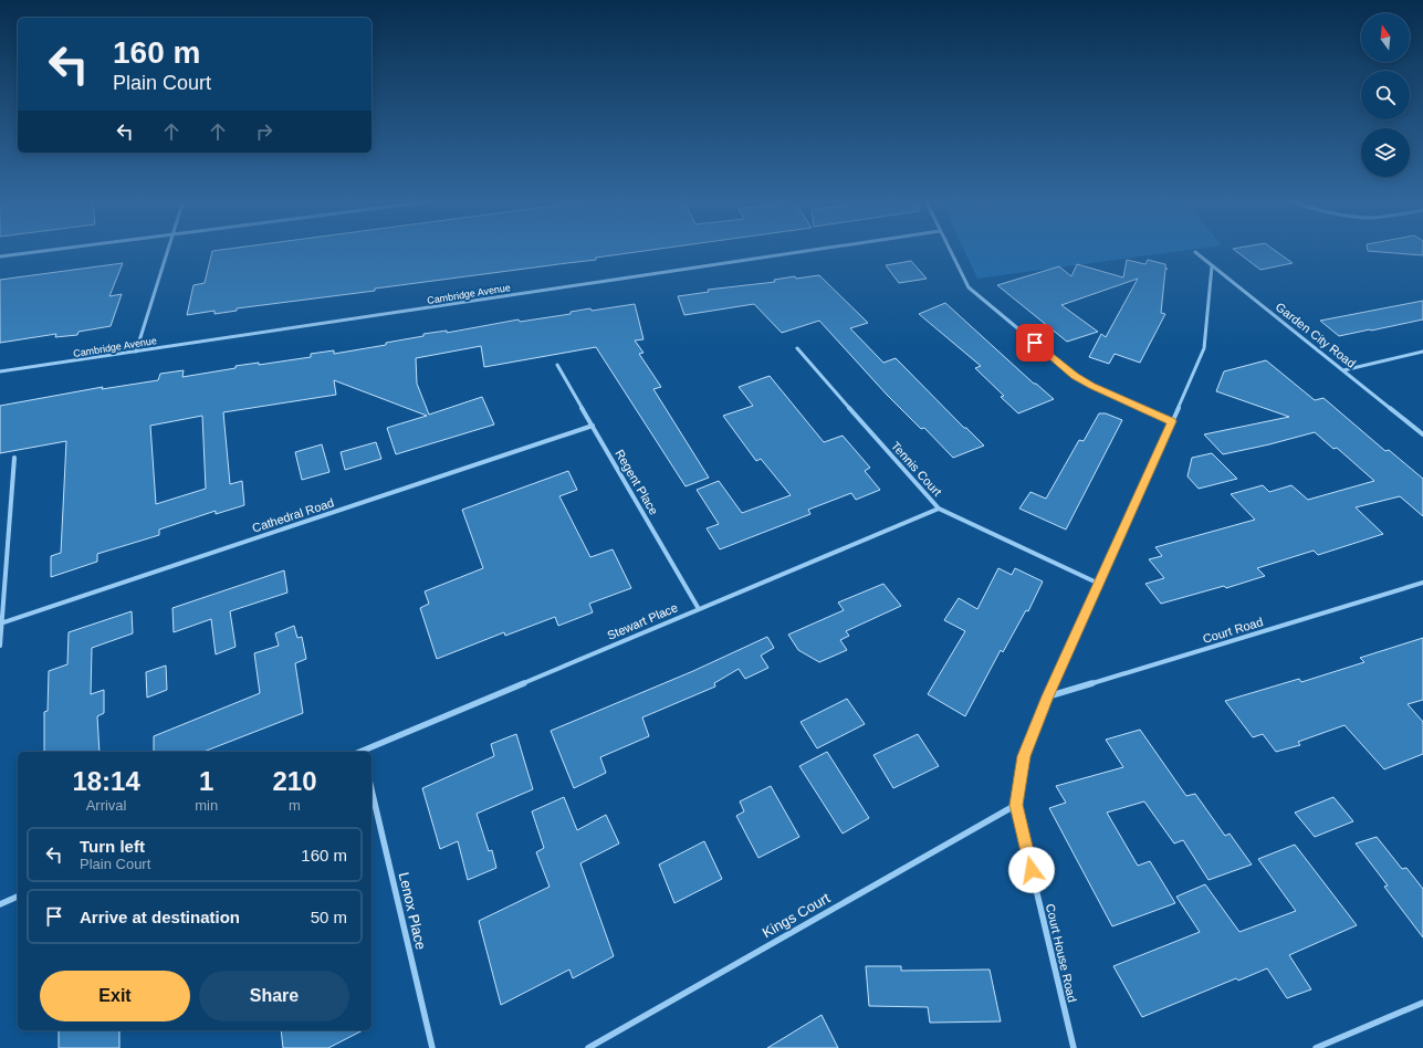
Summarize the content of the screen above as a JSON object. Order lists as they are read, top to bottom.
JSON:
{
  "streets": {
    "street": [
      "Cambridge Avenue",
      "Garden City Road",
      "Tennis Court",
      "Regent Place",
      "Cathedral Road",
      "Stewart Place",
      "Court Road",
      "Lenox Place",
      "Kings Court",
      "Court House Road"
    ]
  },
  "crossings": [
    ["Garden City Road", "Court House Road"],
    ["Tennis Court", "Stewart Place"],
    ["Tennis Court", "Court House Road"],
    ["Regent Place", "Cathedral Road"],
    ["Regent Place", "Stewart Place"],
    ["Court Road", "Court House Road"],
    ["Kings Court", "Court House Road"]
  ],
  "north": "top",
  "page": {
    "turn": ["160 m", "Plain Court"],
    "eta": [
      "18:14",
      "Arrival",
      "1",
      "min",
      "210",
      "m"
    ],
    "list": [
      {
        "name": "Turn left",
        "note": "Plain Court",
        "value": "160 m"
      },
      {
        "name": "Arrive at destination",
        "value": "50 m"
      }
    ],
    "buttons": ["Exit", "Share"]
  }
}
